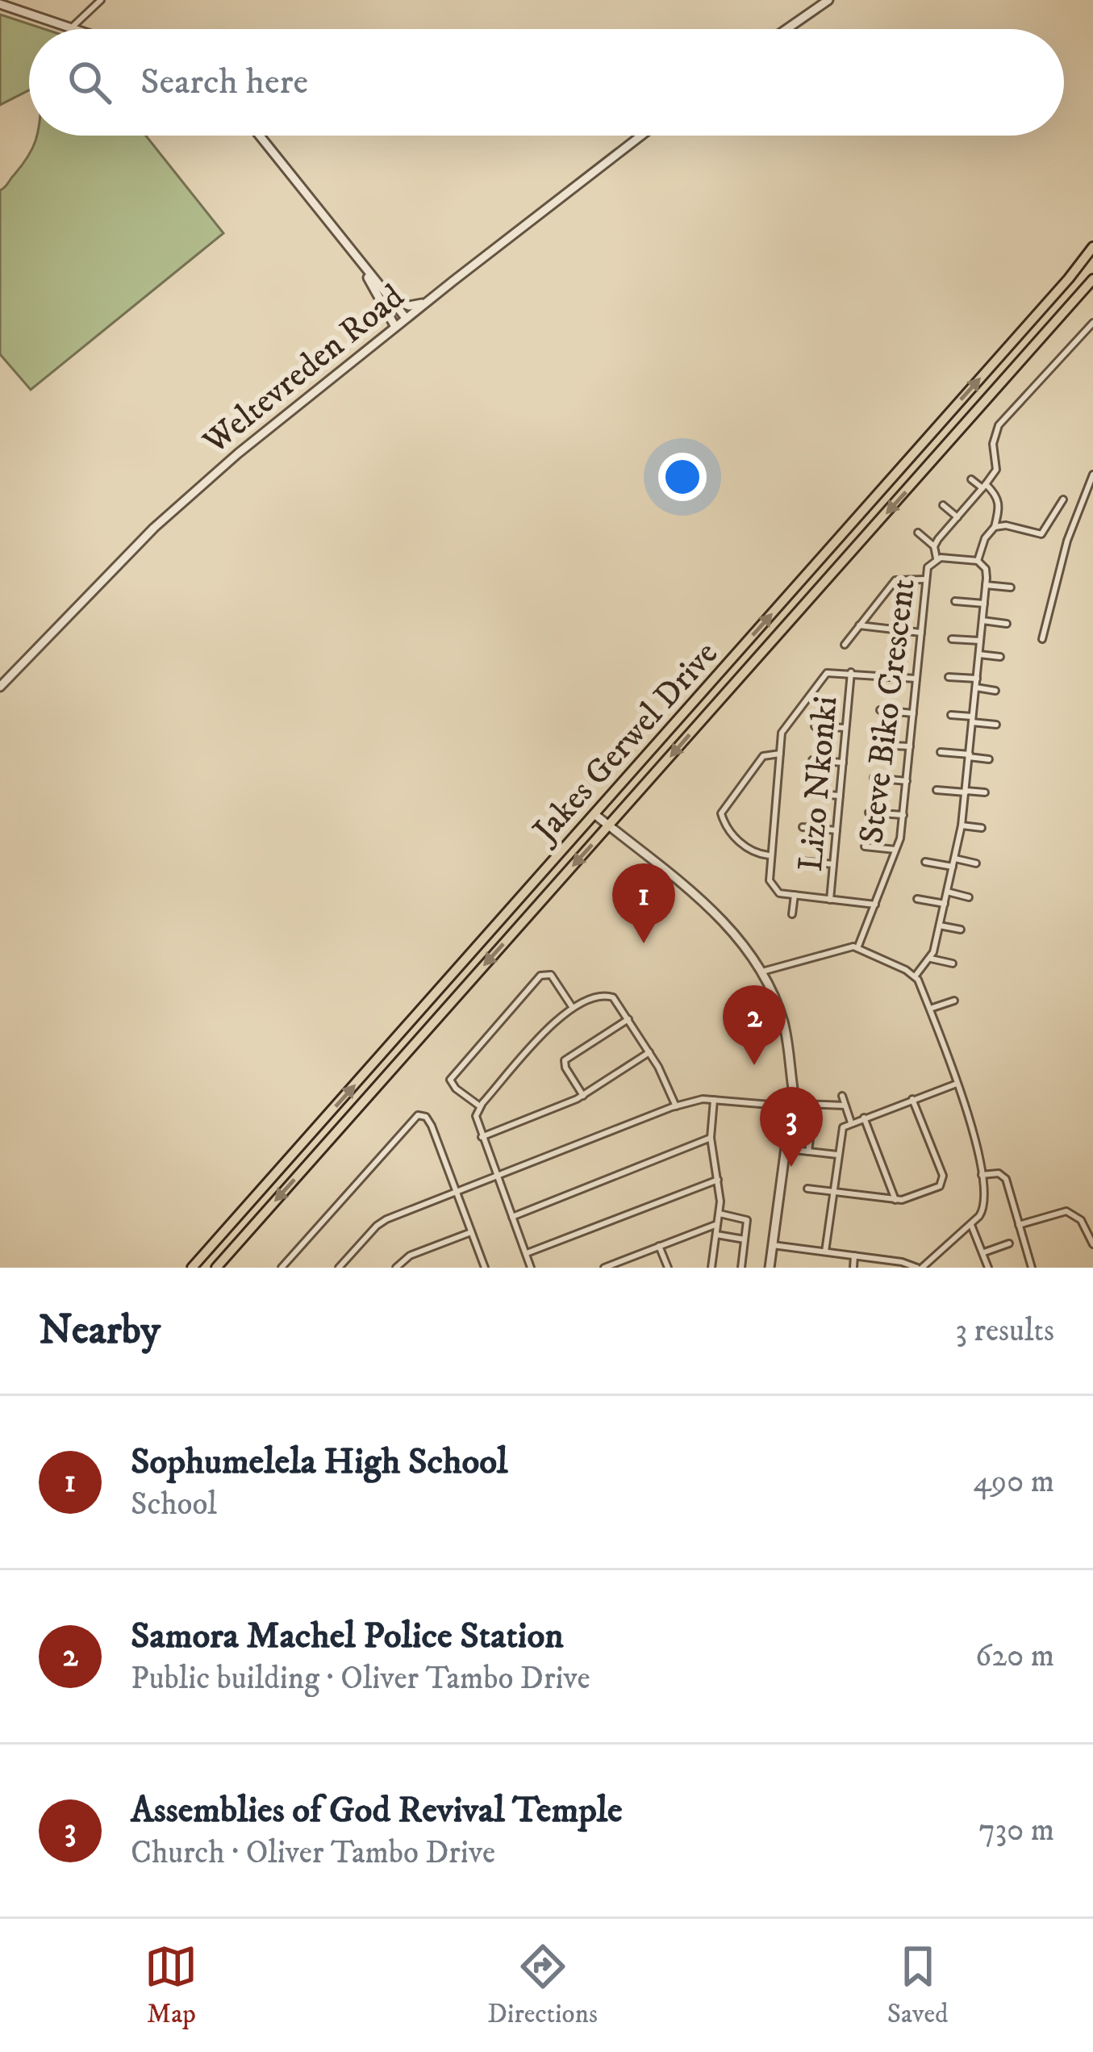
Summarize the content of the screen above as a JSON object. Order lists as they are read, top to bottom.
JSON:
{
  "streets": {
    "highway": ["Jakes Gerwel Drive"],
    "street": ["Weltevreden Road", "Steve Biko Crescent", "Lizo Nkonki"]
  },
  "page": {
    "search": "Search here",
    "pins": ["1", "2", "3"],
    "heading": ["Nearby", "3 results"],
    "list": [
      {
        "mark": "1",
        "name": "Sophumelela High School",
        "note": "School",
        "value": "490 m"
      },
      {
        "mark": "2",
        "name": "Samora Machel Police Station",
        "note": "Public building · Oliver Tambo Drive",
        "value": "620 m"
      },
      {
        "mark": "3",
        "name": "Assemblies of God Revival Temple",
        "note": "Church · Oliver Tambo Drive",
        "value": "730 m"
      }
    ],
    "nav": ["Map", "Directions", "Saved"]
  }
}
